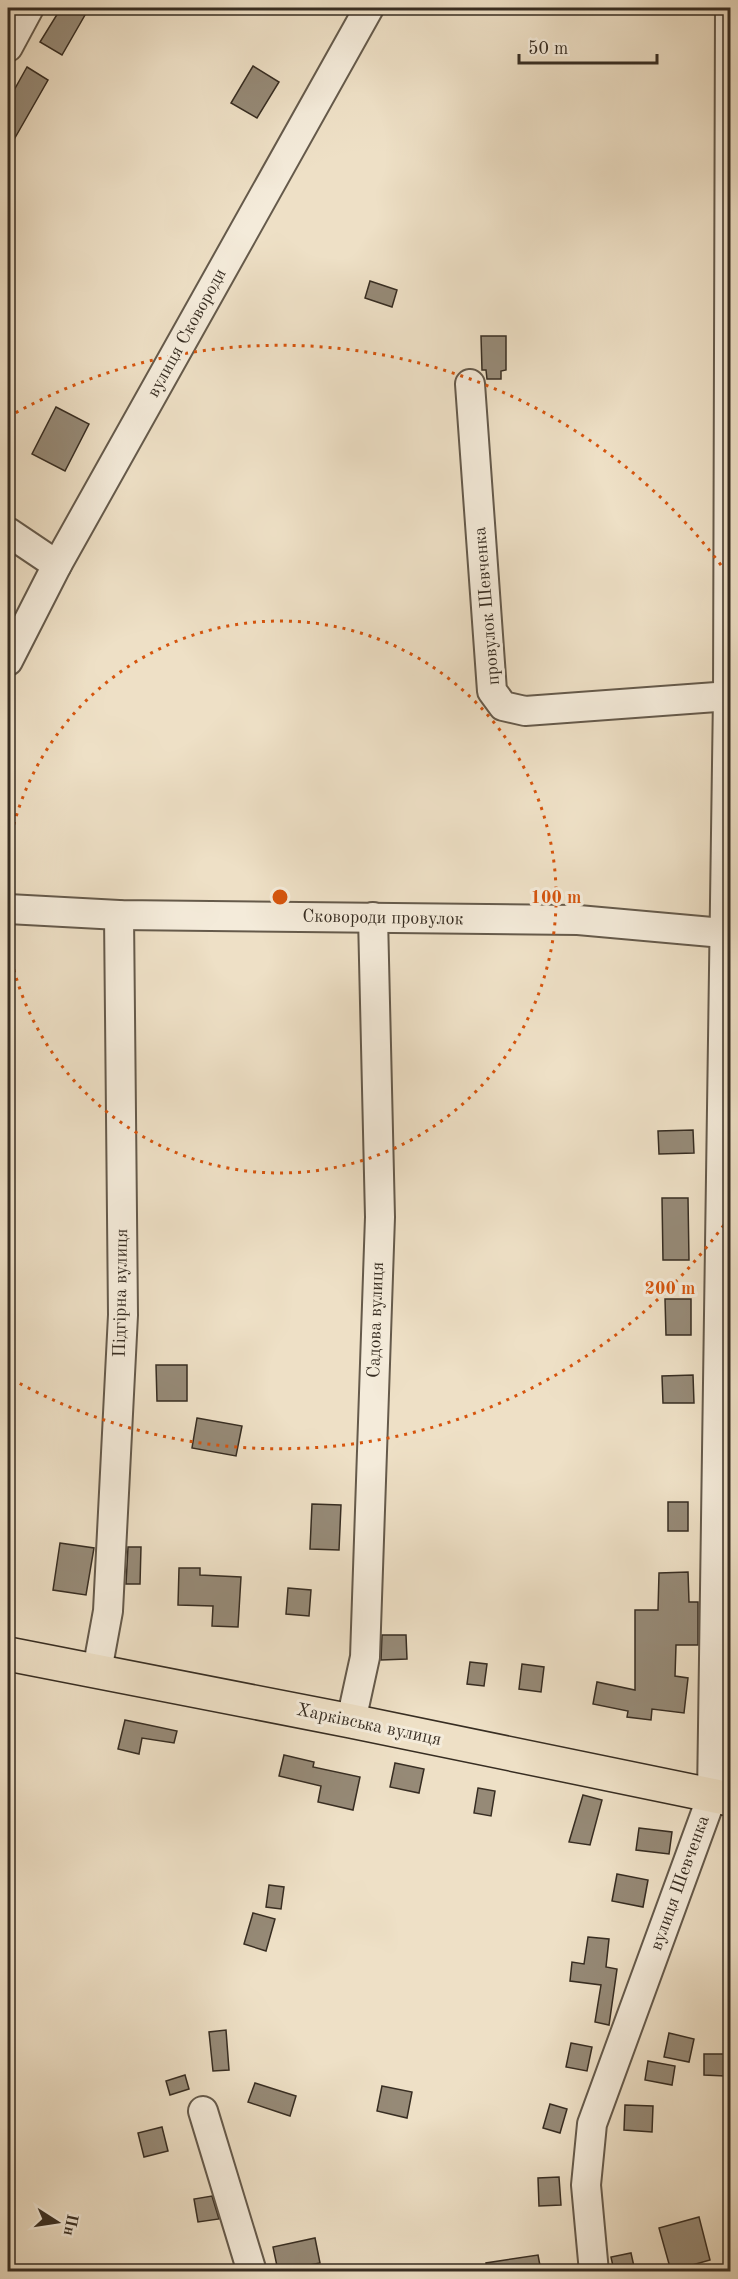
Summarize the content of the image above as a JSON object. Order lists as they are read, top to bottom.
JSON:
{
  "streets": {
    "main road": ["Харківська вулиця"],
    "street": [
      "вулиця Сковороди",
      "провулок Шевченка",
      "Сковороди провулок",
      "Підгірна вулиця",
      "Садова вулиця",
      "вулиця Шевченка"
    ]
  },
  "crossings": [
    ["провулок Шевченка", "вулиця Шевченка"],
    ["Сковороди провулок", "Підгірна вулиця"],
    ["Сковороди провулок", "Садова вулиця"],
    ["Сковороди провулок", "вулиця Шевченка"],
    ["Підгірна вулиця", "Харківська вулиця"],
    ["Садова вулиця", "Харківська вулиця"],
    ["Харківська вулиця", "вулиця Шевченка"]
  ],
  "scale_bar": "50 m",
  "north": "right",
  "rings": ["100 m", "200 m"]
}
